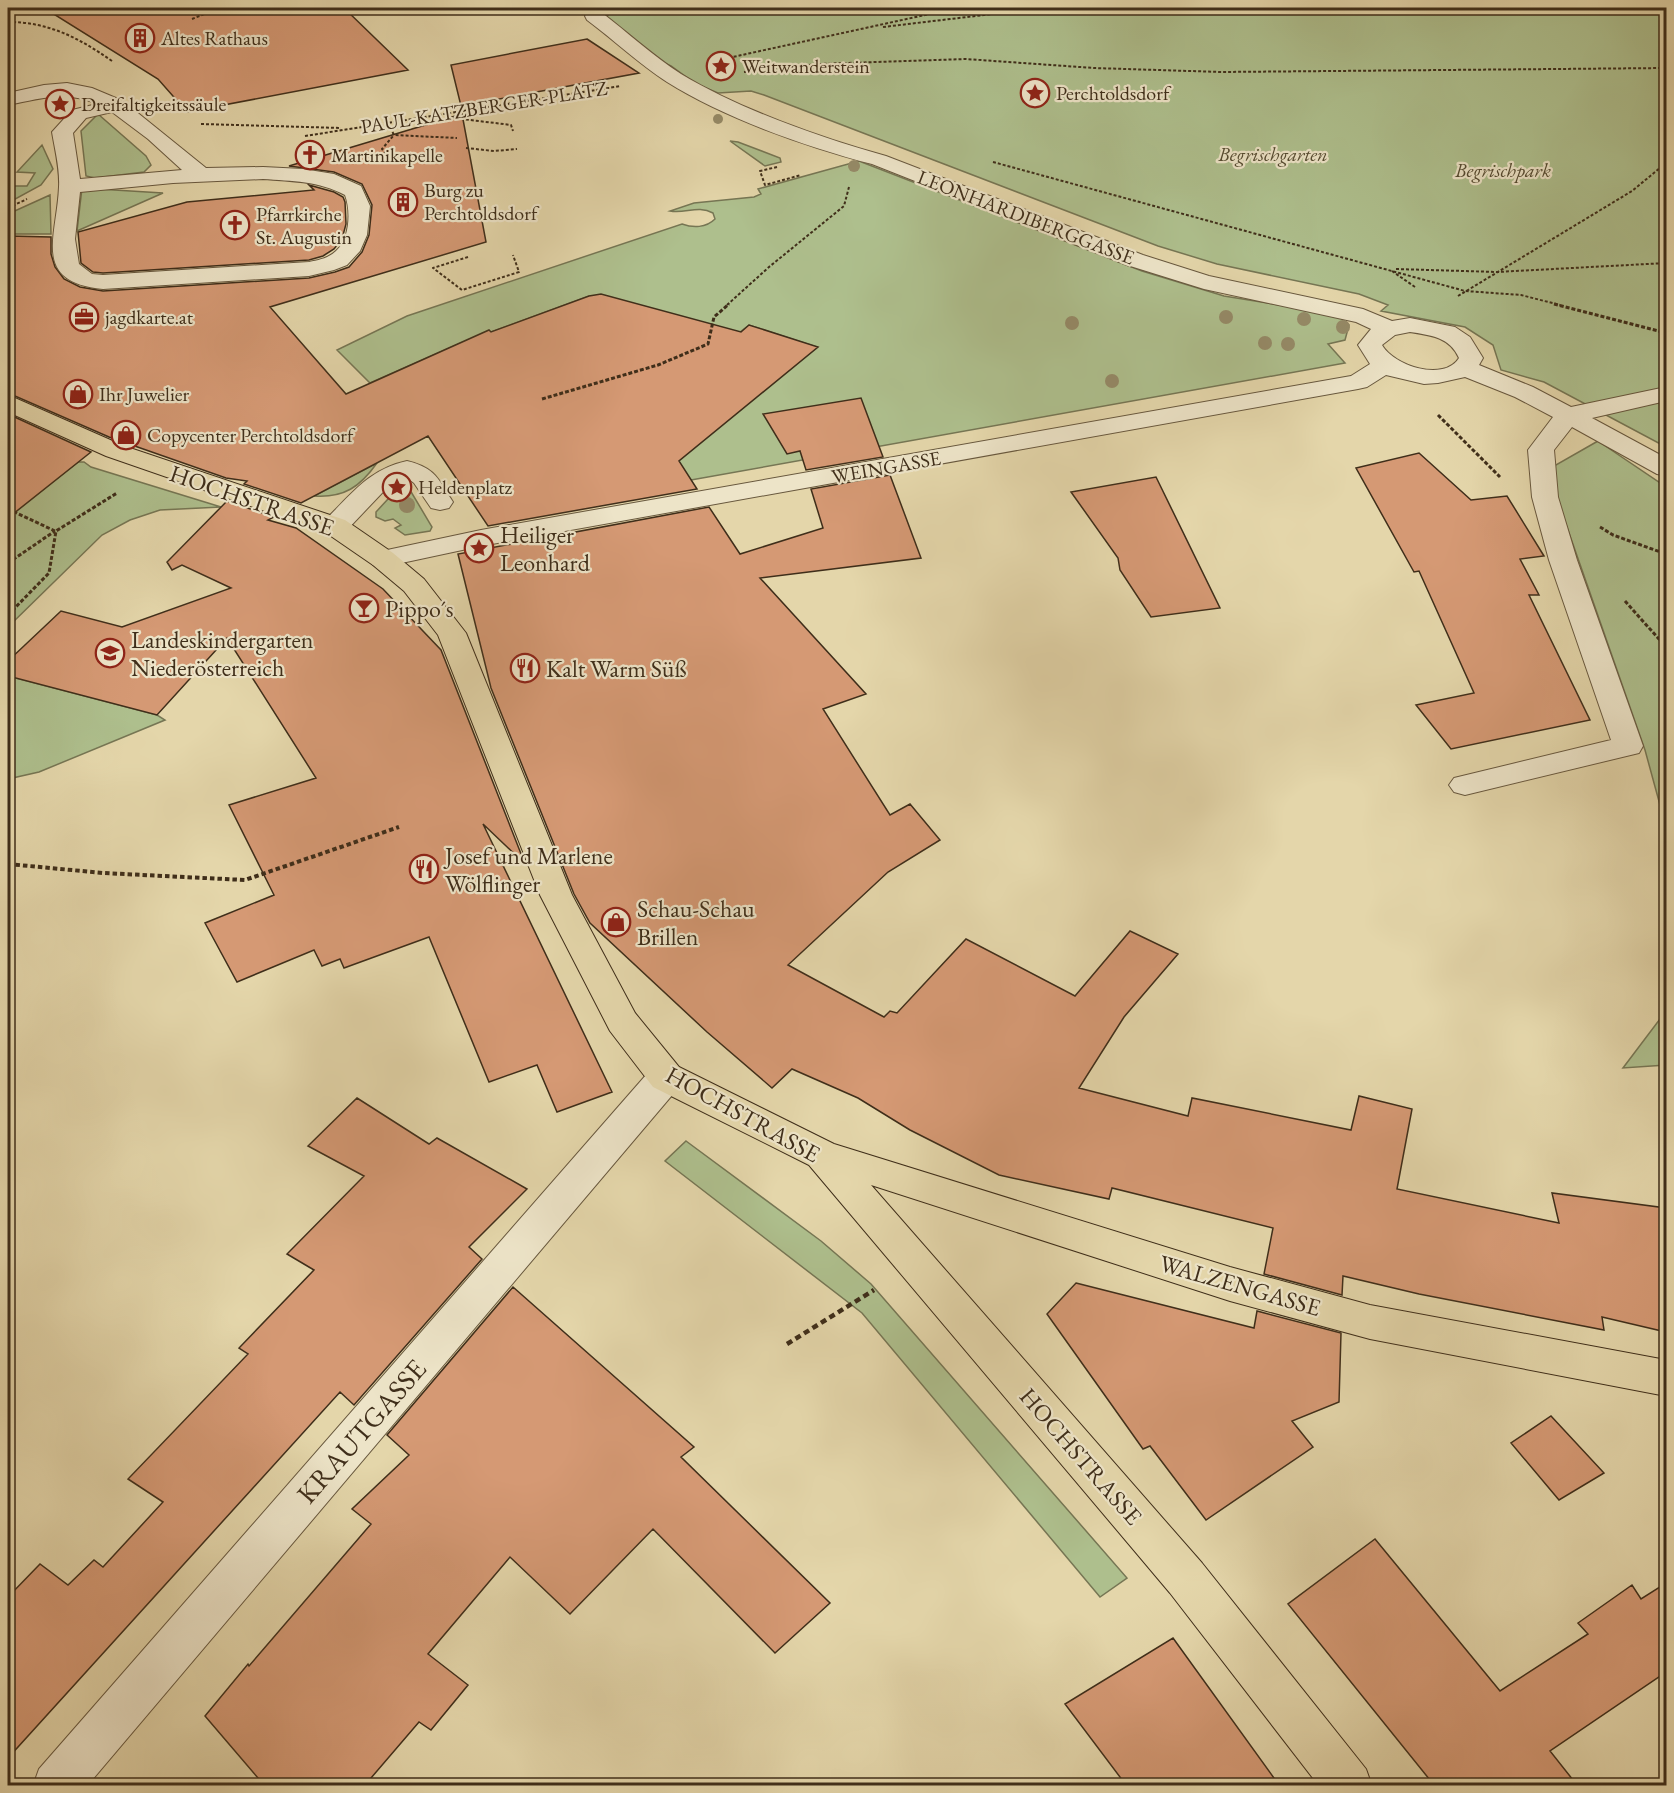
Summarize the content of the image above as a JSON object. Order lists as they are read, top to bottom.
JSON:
{
  "streets": {
    "main road": ["HOCHSTRASSE", "WALZENGASSE"],
    "street": ["LEONHARDIBERGGASSE", "WEINGASSE", "KRAUTGASSE"],
    "path": ["PAUL-KATZBERGER-PLATZ"]
  },
  "crossings": [
    ["PAUL-KATZBERGER-PLATZ", "LEONHARDIBERGGASSE"],
    ["WEINGASSE", "HOCHSTRASSE"],
    ["HOCHSTRASSE", "WALZENGASSE"],
    ["HOCHSTRASSE", "KRAUTGASSE"]
  ],
  "parks": ["Begrischgarten", "Begrischpark"],
  "places": {
    "building": ["Altes Rathaus", "Burg zu Perchtoldsdorf"],
    "place": [
      "Weitwanderstein",
      "Perchtoldsdorf",
      "Dreifaltigkeitssäule",
      "Heldenplatz",
      "Heiliger Leonhard"
    ],
    "church": ["Martinikapelle", "Pfarrkirche St. Augustin"],
    "office": ["jagdkarte.at"],
    "shop": ["Ihr Juwelier", "Copycenter Perchtoldsdorf", "Schau-Schau Brillen"],
    "bar": ["Pippo´s"],
    "school or university": ["Landeskindergarten Niederösterreich"],
    "restaurant": ["Kalt Warm Süß", "Josef und Marlene Wölflinger"]
  }
}
